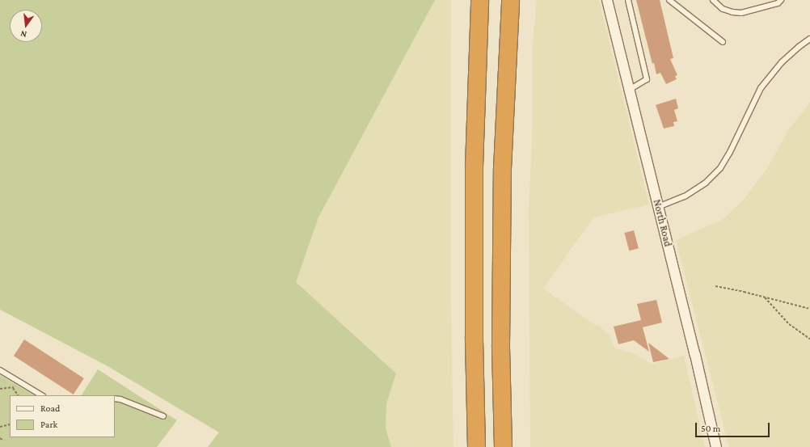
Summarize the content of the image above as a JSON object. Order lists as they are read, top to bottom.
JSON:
{
  "streets": {
    "street": ["North Road"]
  },
  "legend": ["Road", "Park"],
  "scale_bar": "50 m",
  "north": "bottom"
}
